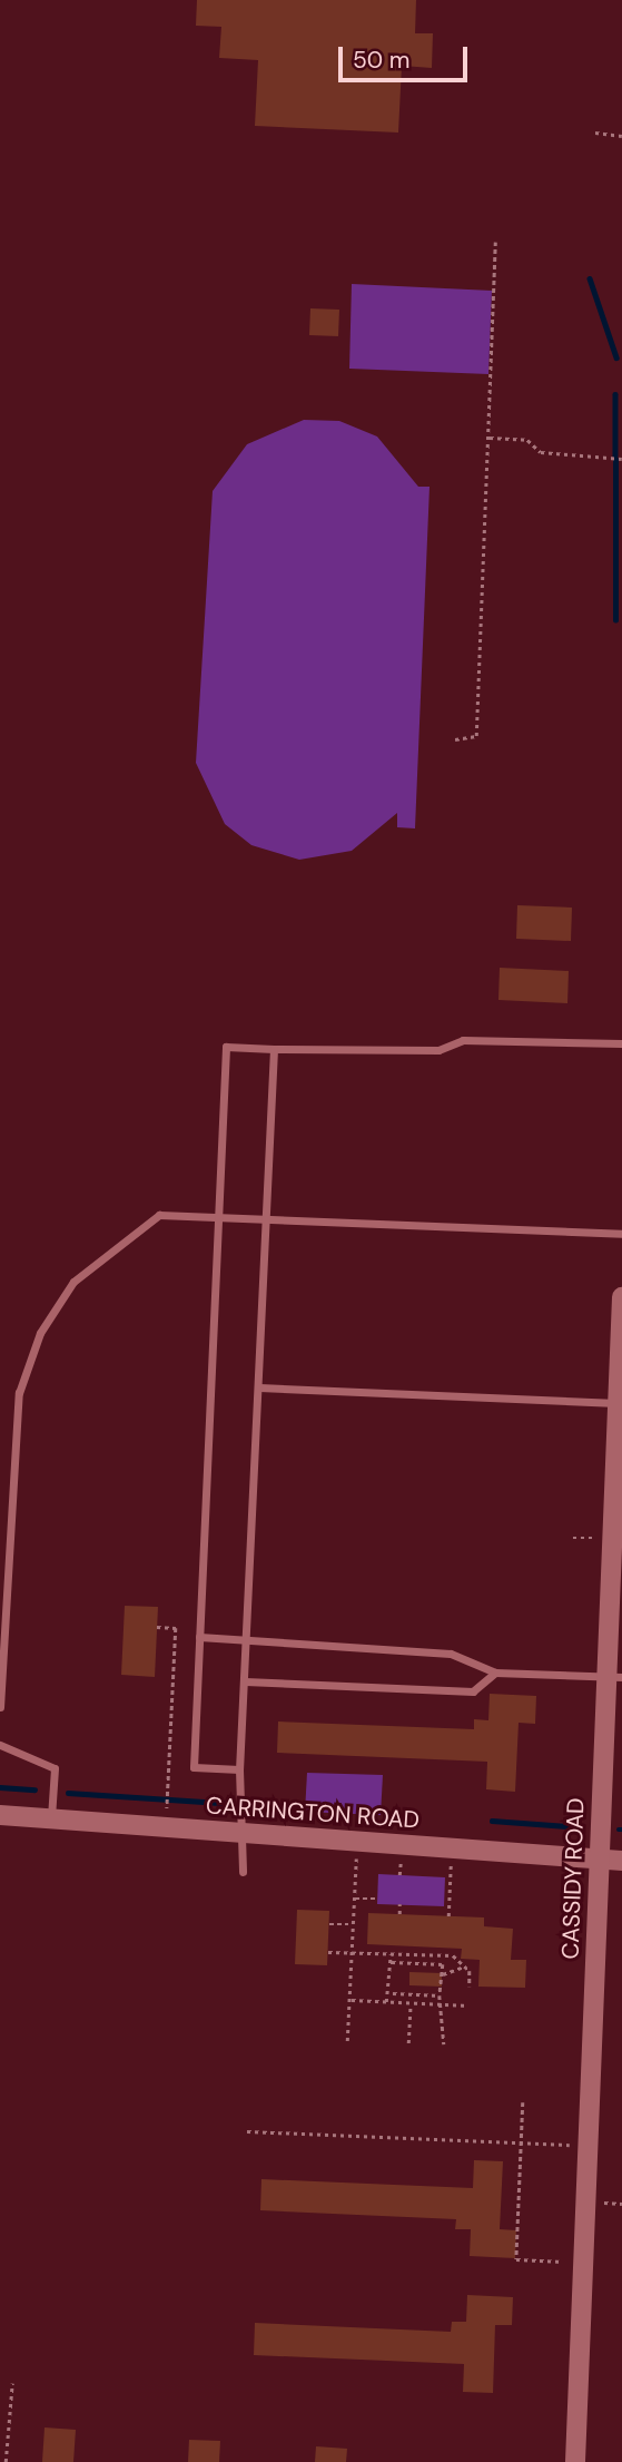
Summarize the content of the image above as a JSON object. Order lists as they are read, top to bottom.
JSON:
{
  "streets": {
    "street": ["CARRINGTON ROAD", "CASSIDY ROAD"]
  },
  "crossings": [
    ["CARRINGTON ROAD", "CASSIDY ROAD"]
  ],
  "scale_bar": "50 m"
}
